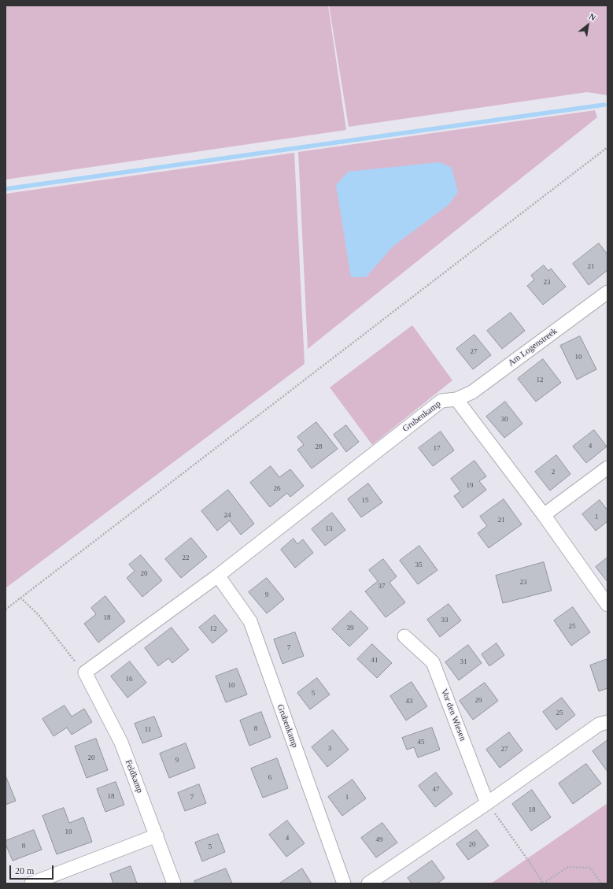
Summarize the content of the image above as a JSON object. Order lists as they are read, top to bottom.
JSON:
{
  "streets": {
    "street": [
      "Am Logenstreek",
      "Grubenkamp",
      "Vor den Wiesen",
      "Feldkamp"
    ]
  },
  "crossings": [
    ["Am Logenstreek", "Grubenkamp"],
    ["Grubenkamp", "Feldkamp"]
  ],
  "house_numbers": [
    "21",
    "23",
    "27",
    "10",
    "12",
    "30",
    "4",
    "28",
    "17",
    "2",
    "19",
    "26",
    "15",
    "24",
    "1",
    "21",
    "13",
    "22",
    "35",
    "20",
    "23",
    "37",
    "9",
    "18",
    "33",
    "25",
    "39",
    "12",
    "7",
    "41",
    "31",
    "16",
    "10",
    "5",
    "29",
    "43",
    "25",
    "8",
    "11",
    "45",
    "3",
    "27",
    "20",
    "9",
    "6",
    "47",
    "18",
    "7",
    "1",
    "18",
    "10",
    "4",
    "49",
    "20",
    "8",
    "5"
  ],
  "scale_bar": "20 m",
  "north": "top right"
}
